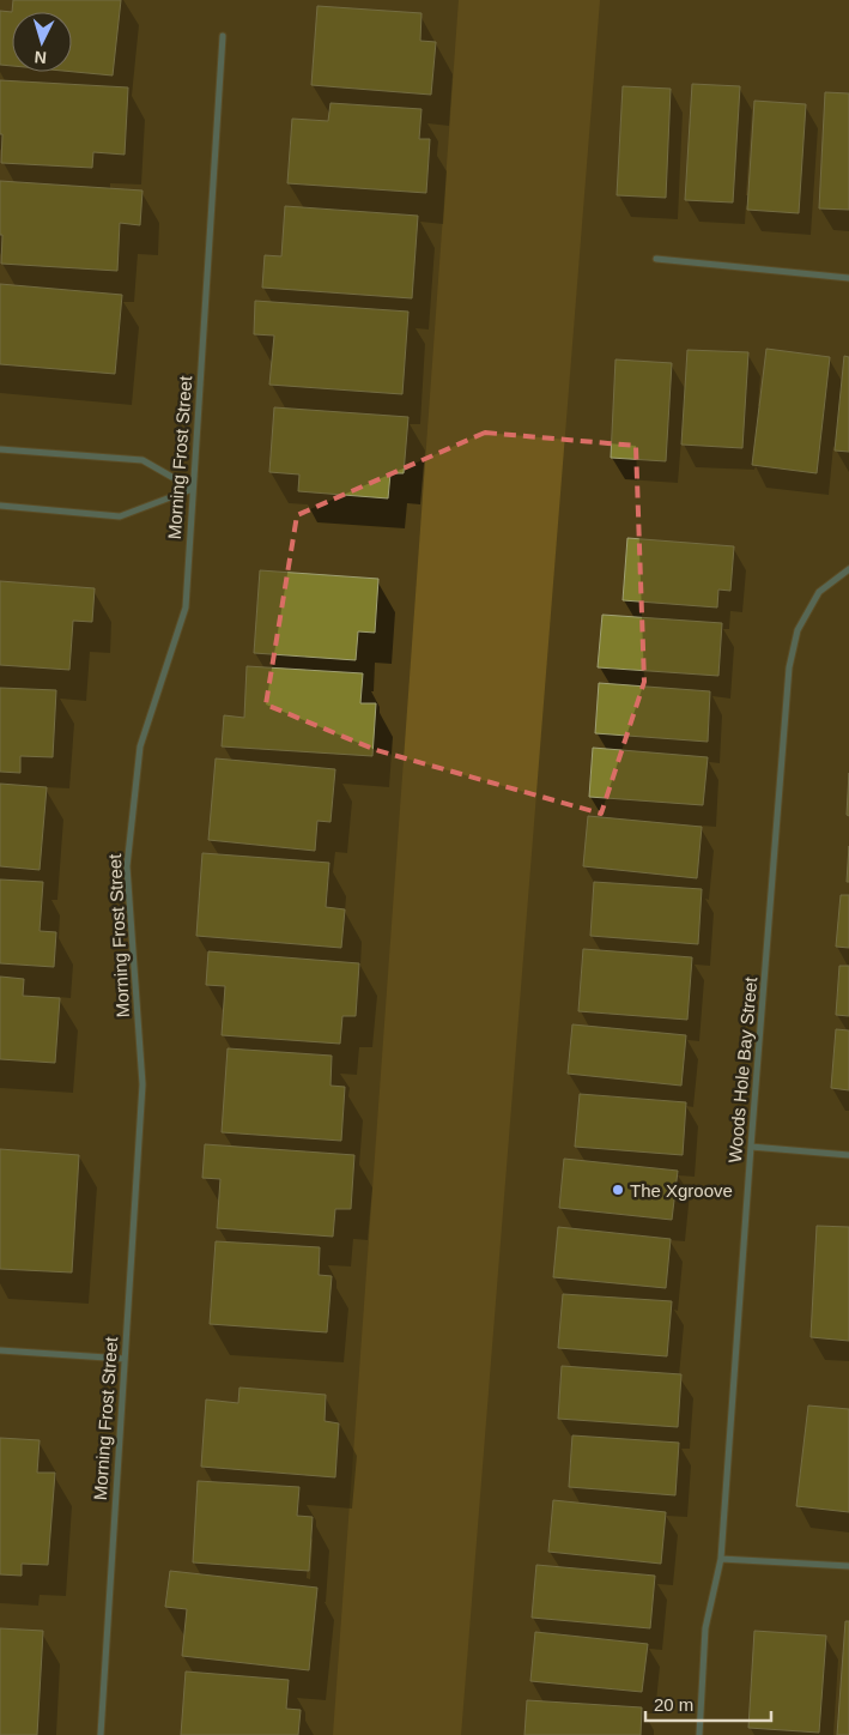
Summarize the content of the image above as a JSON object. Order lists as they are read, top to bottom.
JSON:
{
  "streets": {
    "street": ["Morning Frost Street", "Woods Hole Bay Street"]
  },
  "places": ["The Xgroove"],
  "scale_bar": "20 m",
  "north": "bottom"
}
